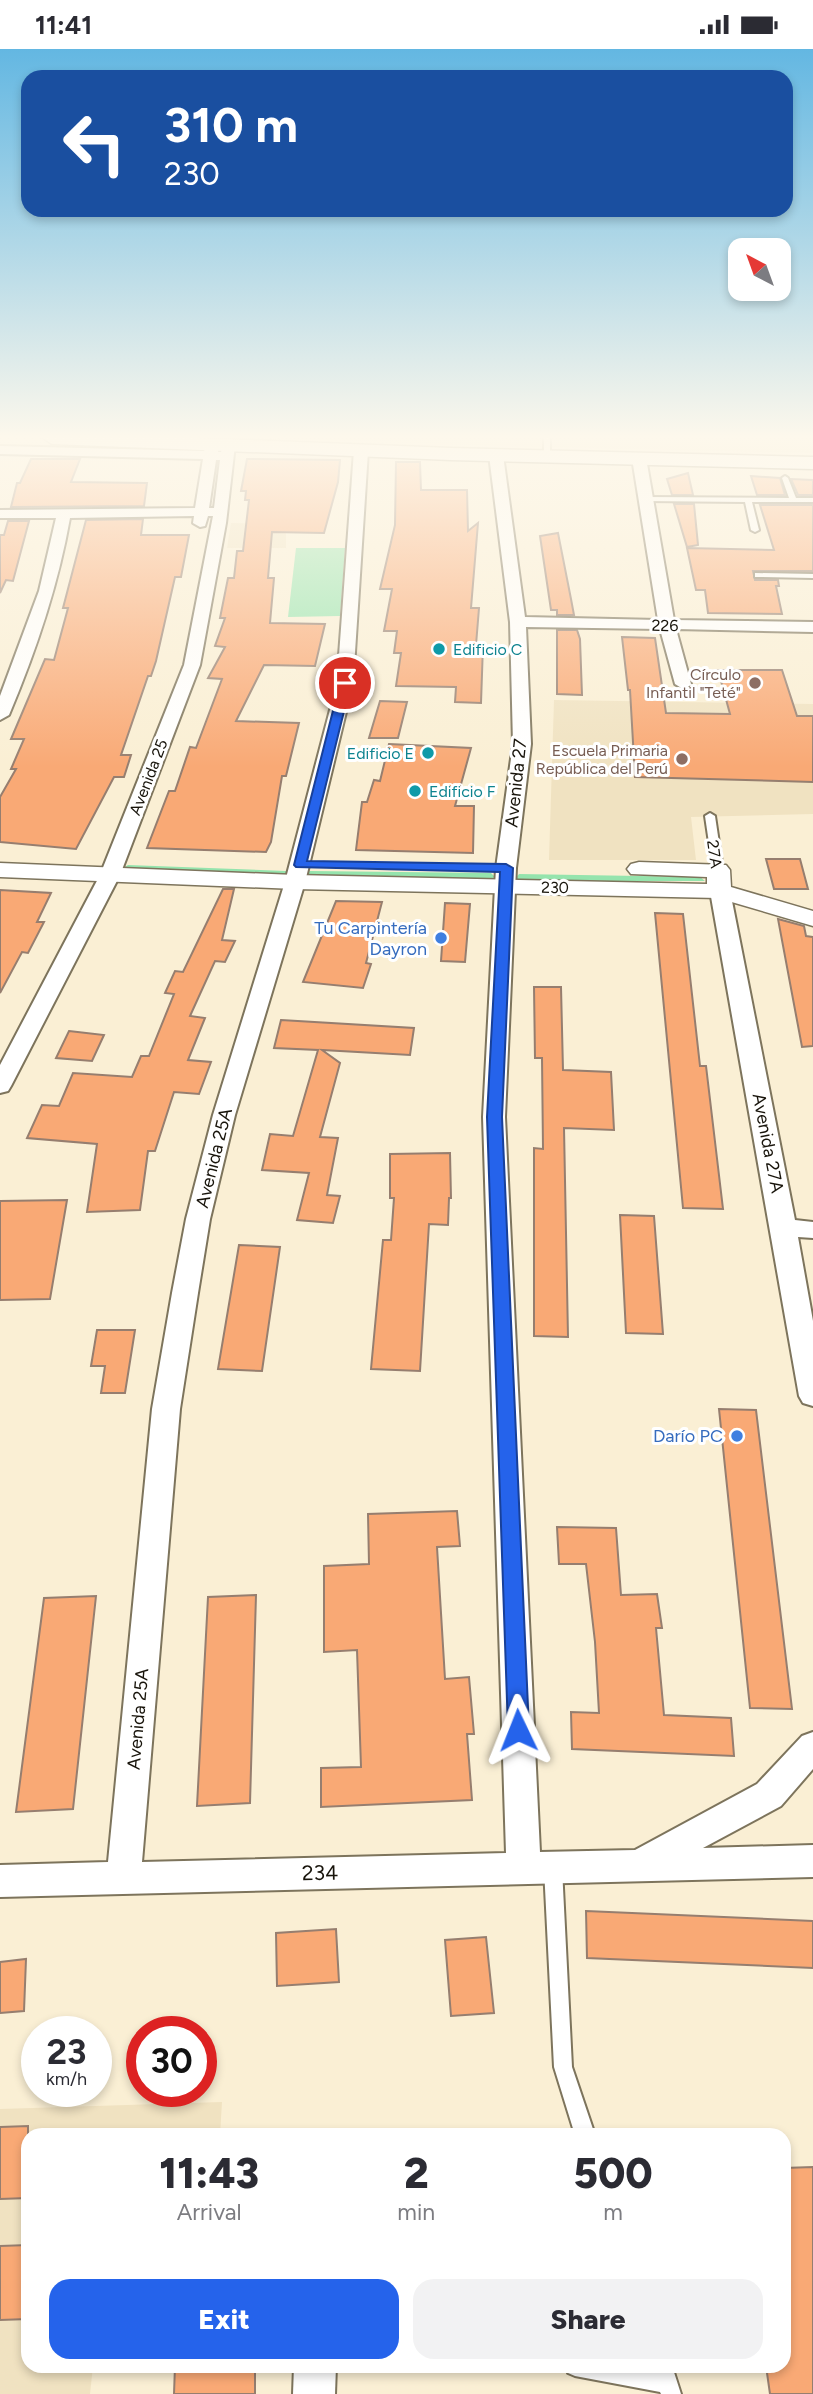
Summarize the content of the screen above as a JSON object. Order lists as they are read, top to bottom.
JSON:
{
  "streets": {
    "street": [
      "226",
      "Avenida 25",
      "Avenida 27",
      "230",
      "Avenida 27A",
      "Avenida 25A",
      "234"
    ],
    "lane": ["27A"]
  },
  "crossings": [
    ["226", "Avenida 27"],
    ["Avenida 25", "230"],
    ["Avenida 27", "230"],
    ["Avenida 27", "234"],
    ["27A", "230"],
    ["27A", "Avenida 27A"],
    ["230", "Avenida 27A"],
    ["230", "Avenida 25A"],
    ["Avenida 25A", "234"]
  ],
  "places": [
    "Edificio C",
    "Círculo Infantil \"Teté\"",
    "Edificio E",
    "Escuela Primaria República del Perú",
    "Edificio F",
    "Tu Carpintería Dayron",
    "Darío PC"
  ],
  "north": "top left",
  "page": {
    "status": "11:41",
    "turn": ["310 m", "230"],
    "speed": "23 km/h",
    "limit": "30",
    "eta": [
      "11:43",
      "Arrival",
      "2",
      "min",
      "500",
      "m"
    ],
    "buttons": ["Exit", "Share"]
  }
}
